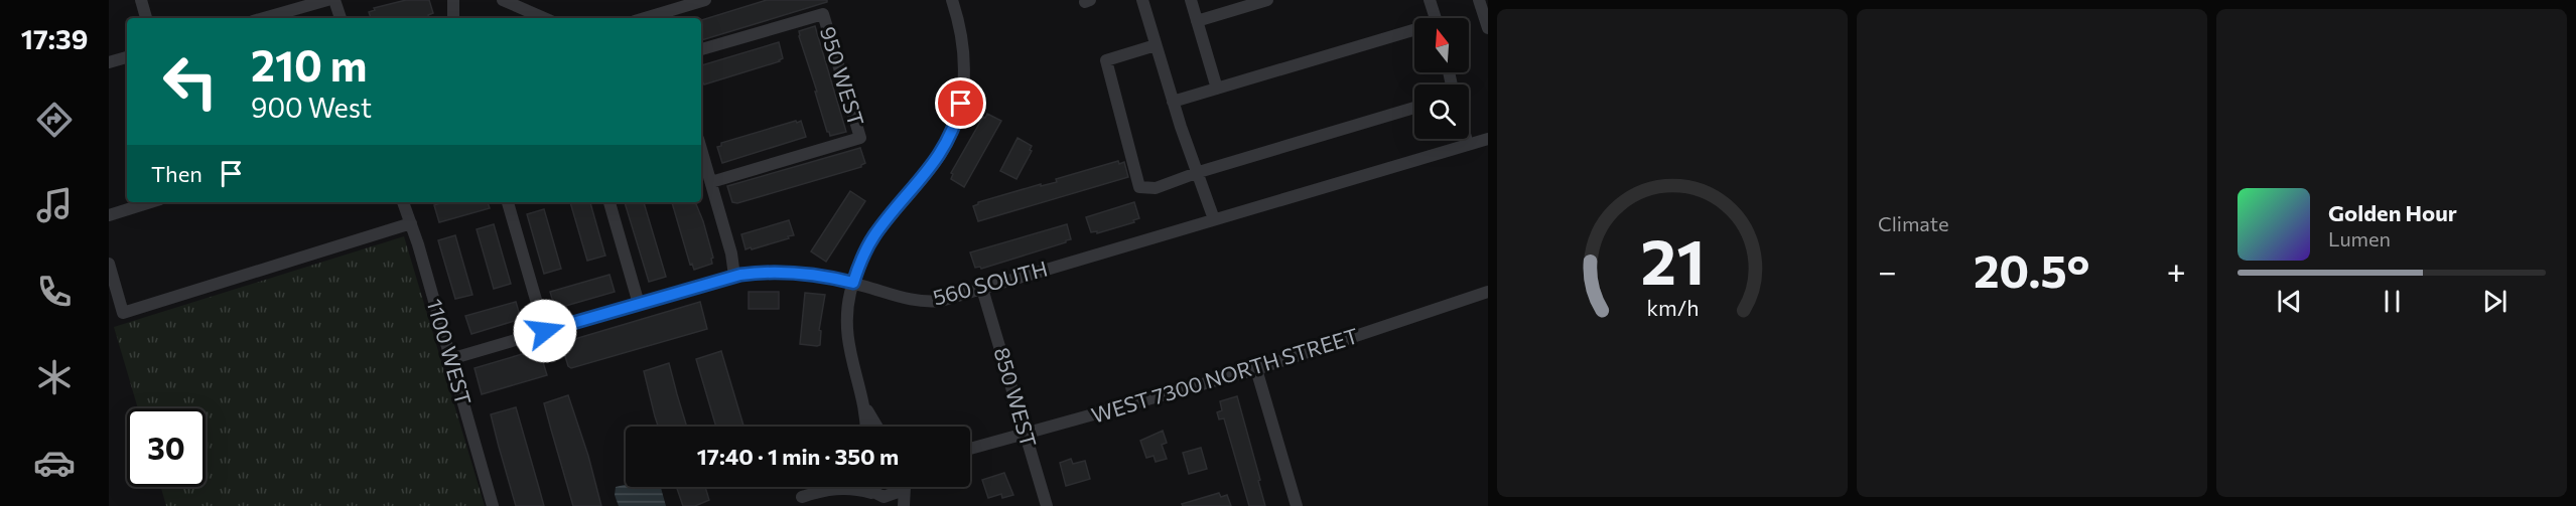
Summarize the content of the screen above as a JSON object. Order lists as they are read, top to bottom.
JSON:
{
  "streets": {
    "street": [
      "950 WEST",
      "560 SOUTH",
      "1100 WEST",
      "WEST 7300 NORTH STREET",
      "850 WEST"
    ]
  },
  "crossings": [
    ["560 SOUTH", "1100 WEST"],
    ["560 SOUTH", "850 WEST"],
    ["WEST 7300 NORTH STREET", "850 WEST"]
  ],
  "north": "top",
  "page": {
    "tabs": "17:39",
    "tile": "Climate",
    "turn": ["210 m", "900 West"],
    "then": "Then",
    "song": ["Golden Hour", "Lumen"],
    "heat": ["−", "20.5°", "+"],
    "limit": "30",
    "trip": "17:40 · 1 min · 350 m",
    "gauge": ["21", "km/h"]
  }
}
